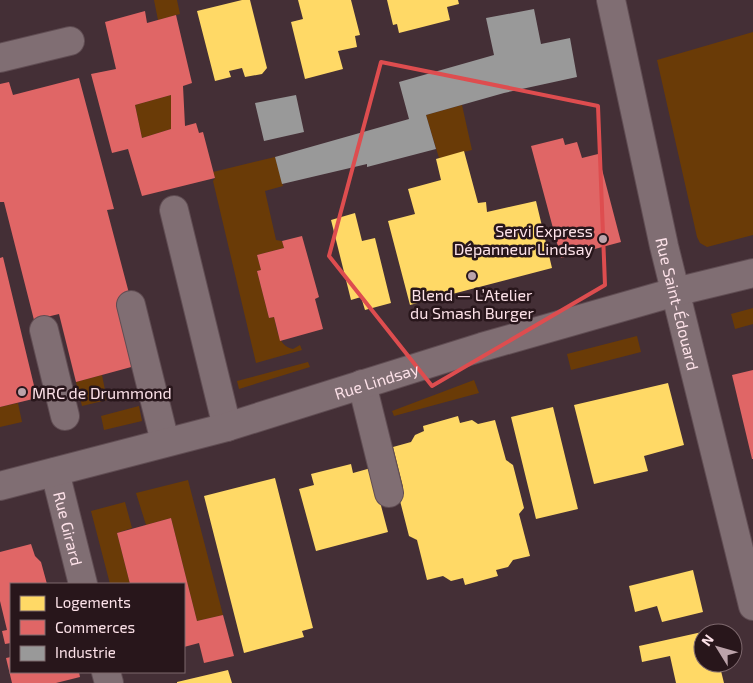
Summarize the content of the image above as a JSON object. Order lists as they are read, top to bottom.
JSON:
{
  "streets": {
    "street": ["Rue Saint-Édouard", "Rue Lindsay", "Rue Girard"]
  },
  "crossings": [
    ["Rue Saint-Édouard", "Rue Lindsay"],
    ["Rue Lindsay", "Rue Girard"]
  ],
  "places": ["Servi Express Dépanneur Lindsay", "Blend — L’Atelier du Smash Burger", "MRC de Drummond"],
  "legend": ["Logements", "Commerces", "Industrie"],
  "north": "top left"
}
